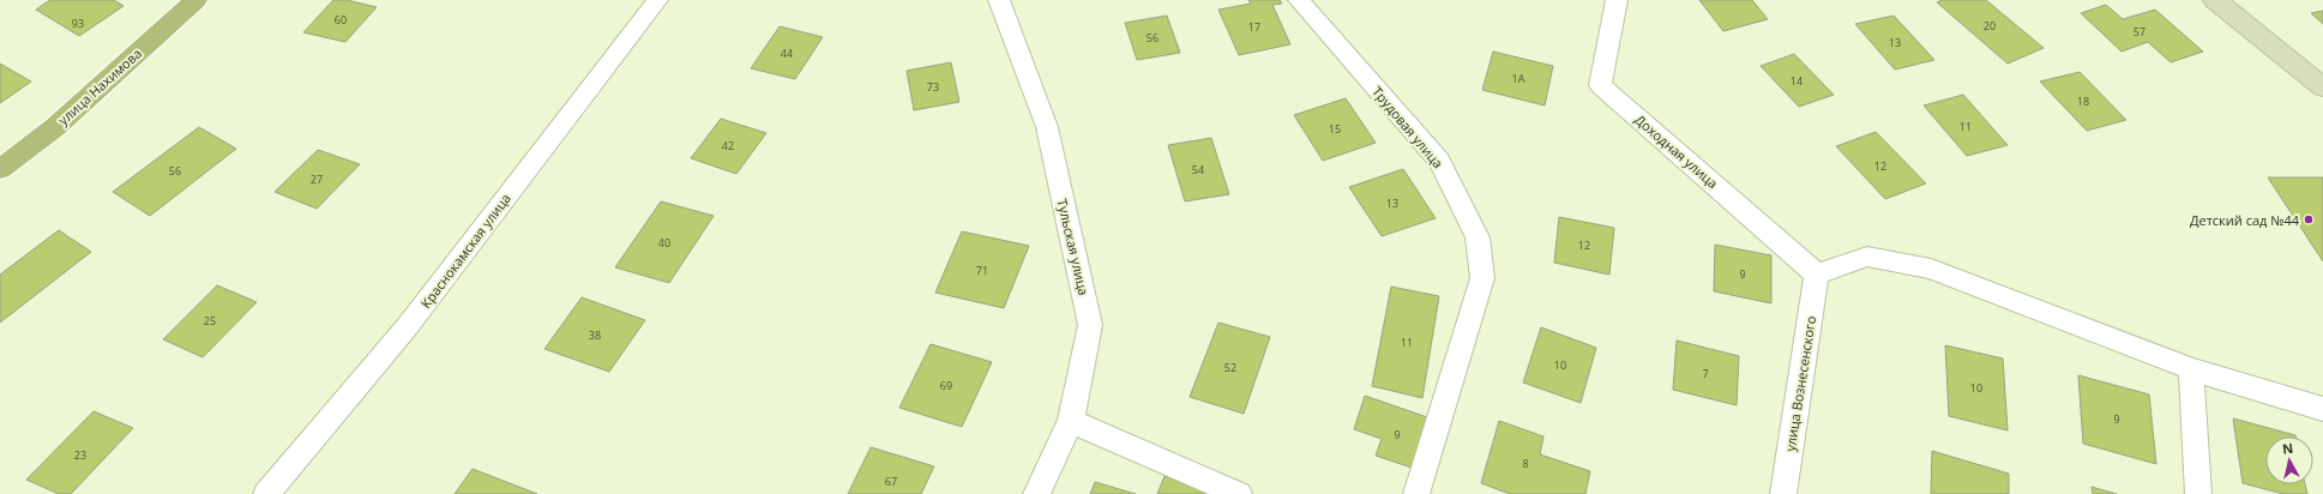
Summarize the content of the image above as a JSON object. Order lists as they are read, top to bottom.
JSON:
{
  "streets": {
    "main road": ["улица Нахимова"],
    "lane": [
      "Трудовая улица",
      "Доходная улица",
      "Тульская улица",
      "Краснокамская улица",
      "улица Вознесенского"
    ]
  },
  "crossings": [
    ["Доходная улица", "улица Вознесенского"]
  ],
  "places": ["Детский сад №44"],
  "house_numbers": [
    "60",
    "93",
    "20",
    "17",
    "57",
    "56",
    "13",
    "44",
    "1А",
    "14",
    "73",
    "18",
    "11",
    "15",
    "42",
    "12",
    "54",
    "56",
    "27",
    "13",
    "40",
    "12",
    "71",
    "9",
    "25",
    "38",
    "11",
    "10",
    "52",
    "7",
    "69",
    "10",
    "9",
    "9",
    "23",
    "8",
    "67"
  ],
  "north": "top"
}
